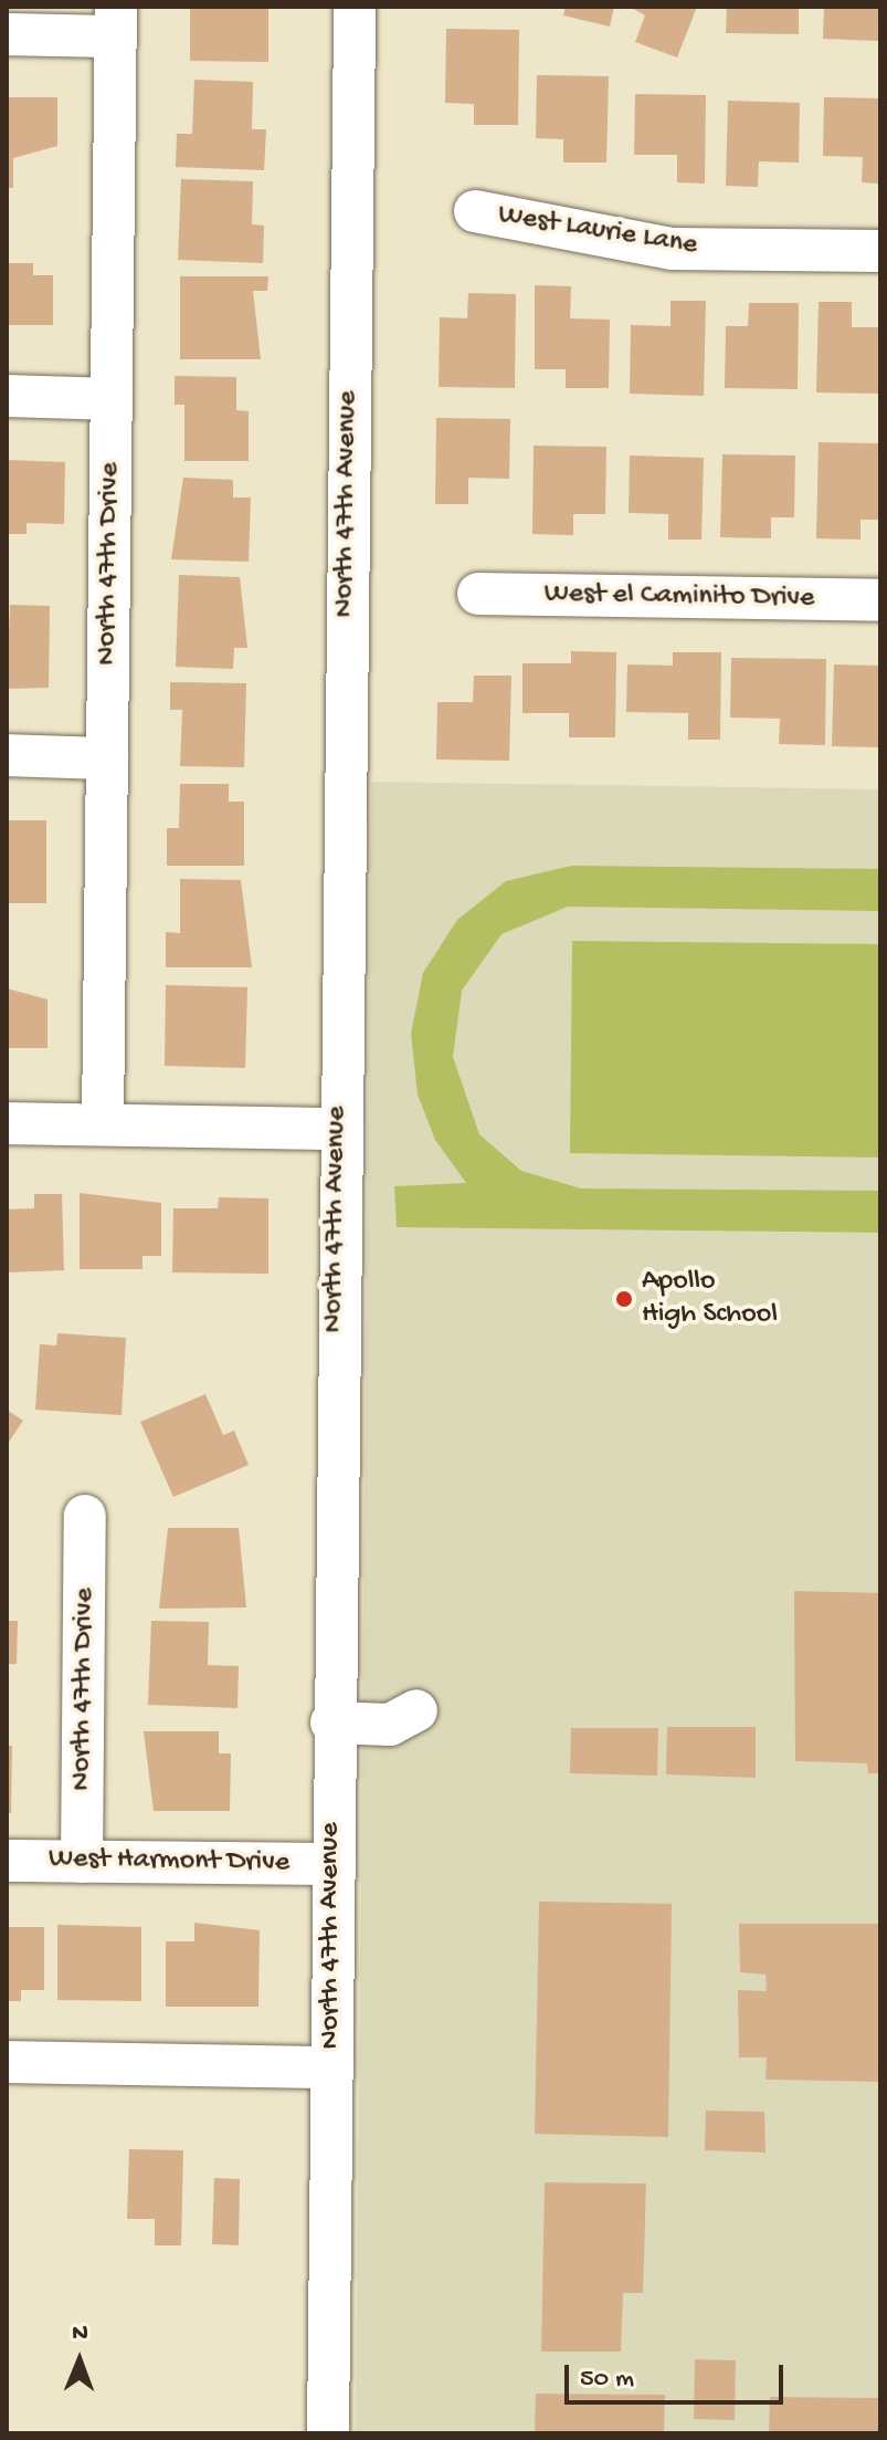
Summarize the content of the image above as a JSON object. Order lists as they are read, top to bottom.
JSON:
{
  "streets": {
    "street": [
      "West Laurie Lane",
      "North 47th Avenue",
      "North 47th Drive",
      "West el Caminito Drive",
      "West Harmont Drive"
    ]
  },
  "crossings": [
    ["North 47th Avenue", "West Harmont Drive"],
    ["North 47th Drive", "West Harmont Drive"]
  ],
  "places": ["Apollo High School"],
  "scale_bar": "50 m",
  "north": "top"
}
